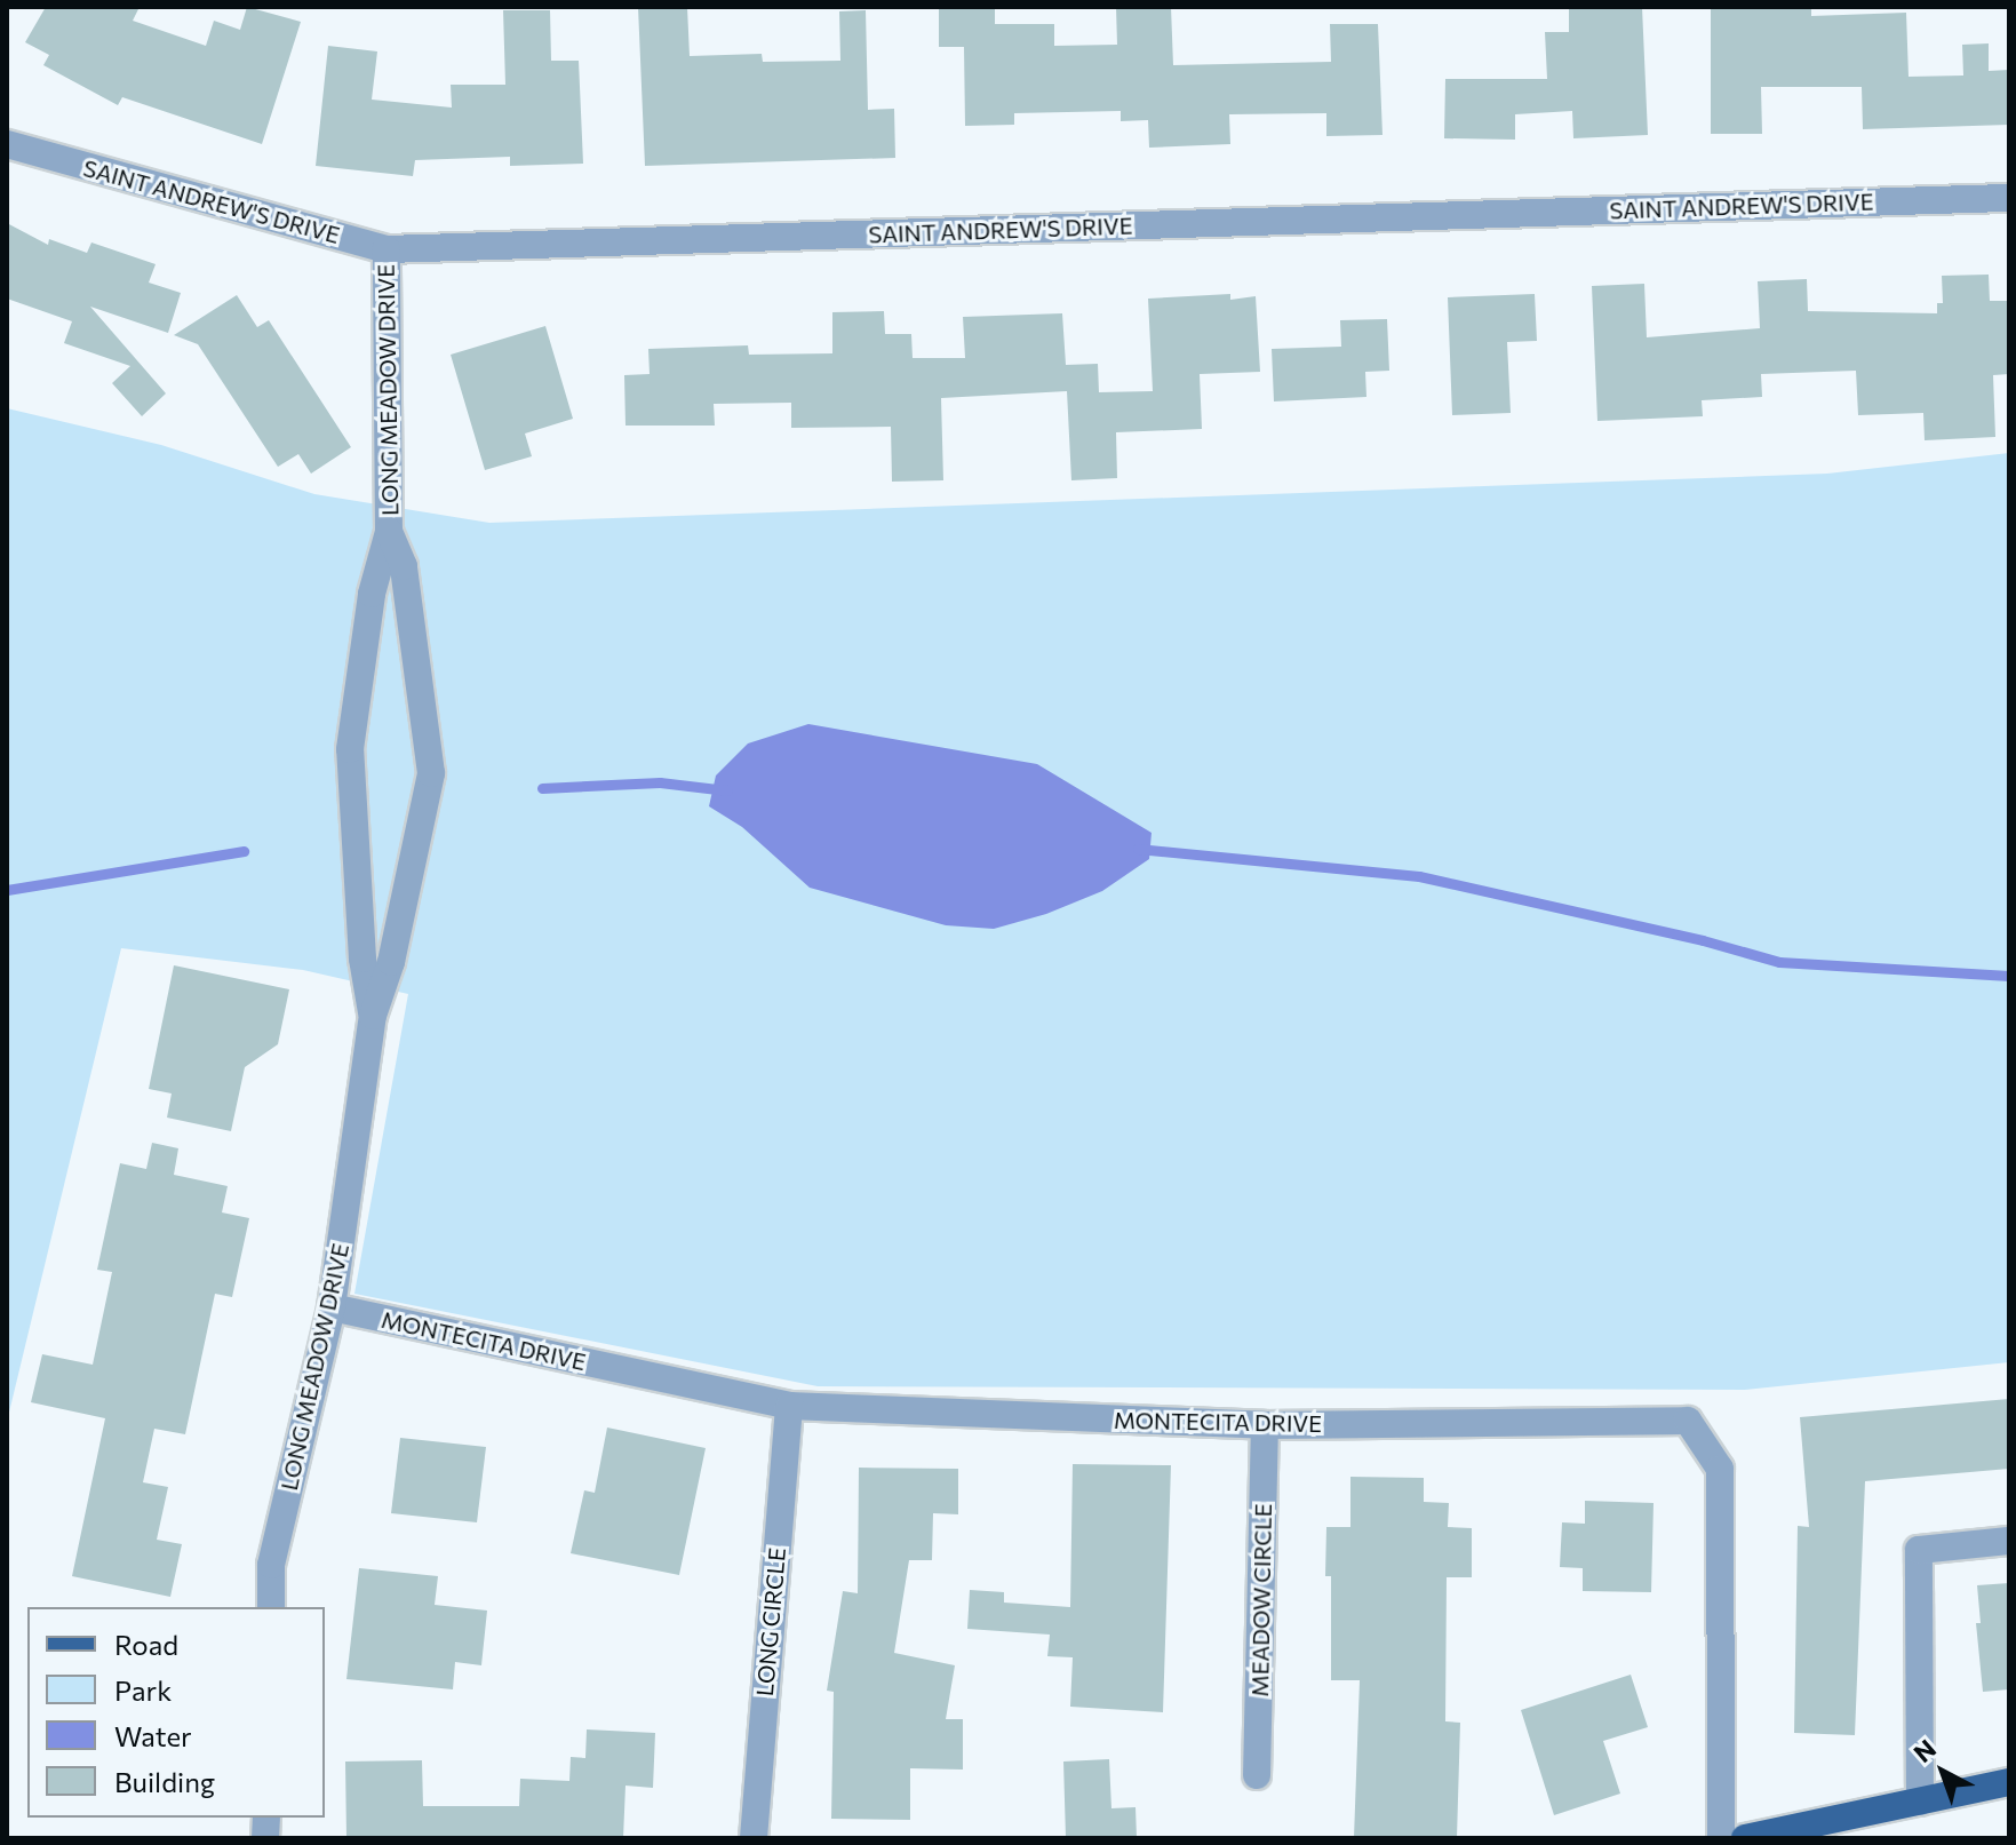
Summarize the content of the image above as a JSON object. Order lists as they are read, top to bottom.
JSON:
{
  "streets": {
    "street": [
      "SAINT ANDREW'S DRIVE",
      "LONG MEADOW DRIVE",
      "MONTECITA DRIVE",
      "MEADOW CIRCLE",
      "LONG CIRCLE"
    ]
  },
  "crossings": [
    ["SAINT ANDREW'S DRIVE", "LONG MEADOW DRIVE"],
    ["LONG MEADOW DRIVE", "MONTECITA DRIVE"],
    ["MONTECITA DRIVE", "MEADOW CIRCLE"],
    ["MONTECITA DRIVE", "LONG CIRCLE"]
  ],
  "legend": [
    "Road",
    "Park",
    "Water",
    "Building"
  ],
  "north": "top left"
}
